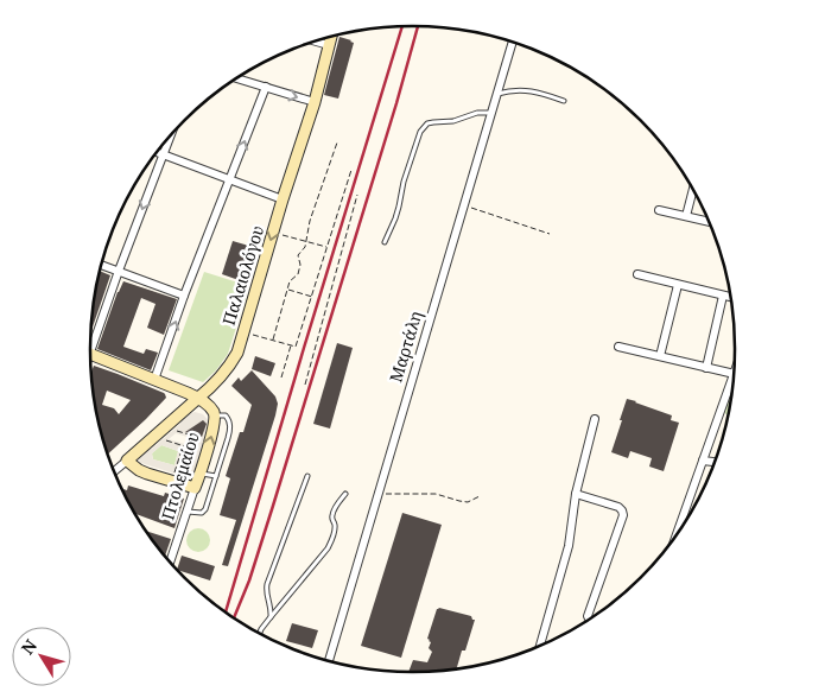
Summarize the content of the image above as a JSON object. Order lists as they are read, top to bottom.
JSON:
{
  "streets": {
    "street": ["Παλαιολόγου", "Μαρτάλη", "Πτολεμαίου"]
  },
  "crossings": [
    ["Παλαιολόγου", "Πτολεμαίου"]
  ],
  "north": "top left"
}
